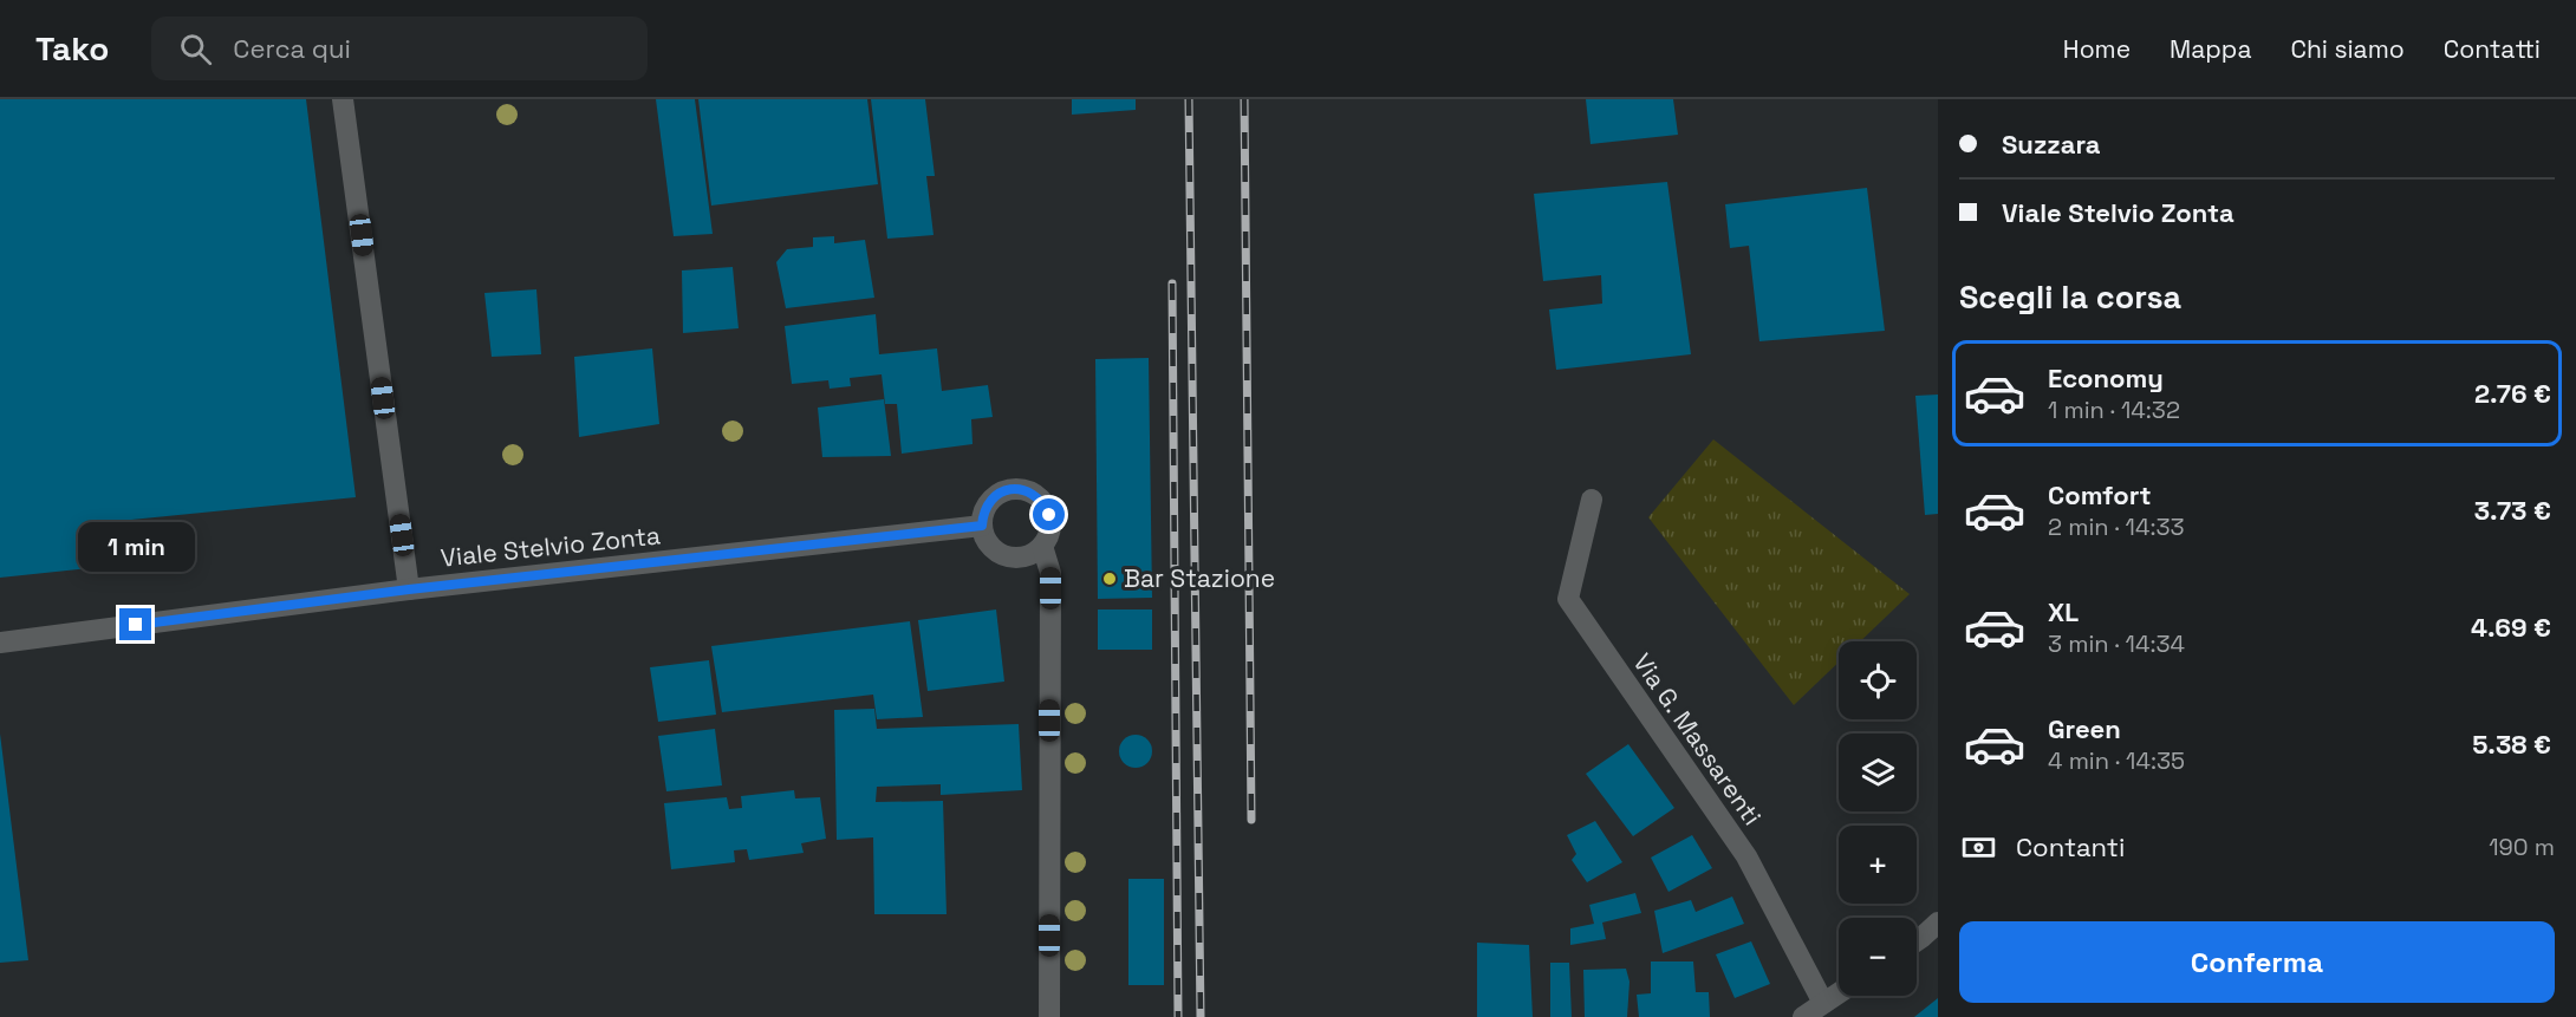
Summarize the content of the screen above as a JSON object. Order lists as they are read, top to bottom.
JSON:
{
  "streets": {
    "street": ["Viale Stelvio Zonta", "Via G. Massarenti"]
  },
  "places": ["Bar Stazione"],
  "page": {
    "header": "Tako",
    "search": "Cerca qui",
    "nav": [
      "Home",
      "Mappa",
      "Chi siamo",
      "Contatti"
    ],
    "banner": ["Suzzara", "Viale Stelvio Zonta"],
    "heading": "Scegli la corsa",
    "list": [
      {
        "name": "Economy",
        "note": "1 min · 14:32",
        "value": "2.76 €"
      },
      {
        "name": "Comfort",
        "note": "2 min · 14:33",
        "value": "3.73 €"
      },
      {
        "name": "XL",
        "note": "3 min · 14:34",
        "value": "4.69 €"
      },
      {
        "name": "Green",
        "note": "4 min · 14:35",
        "value": "5.38 €"
      }
    ],
    "bubble": "1 min",
    "map_buttons": ["+", "−"],
    "pay": ["Contanti", "190 m"],
    "buttons": "Conferma"
  }
}
